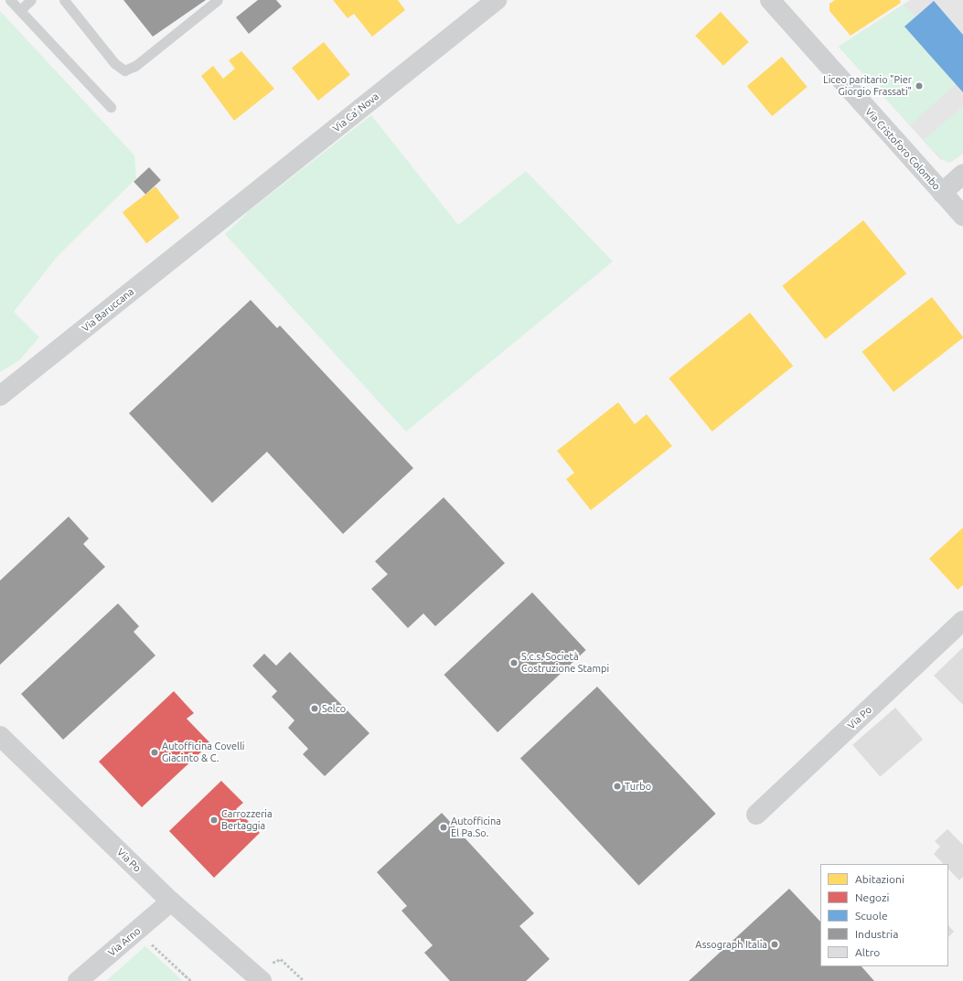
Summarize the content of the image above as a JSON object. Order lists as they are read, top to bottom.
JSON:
{
  "streets": {
    "street": [
      "Via Ca' Nova",
      "Via Cristoforo Colombo",
      "Via Baruccana",
      "Via Po",
      "Via Arno"
    ]
  },
  "crossings": [
    ["Via Ca' Nova", "Via Baruccana"],
    ["Via Po", "Via Arno"]
  ],
  "places": [
    "Liceo paritario \"Pier Giorgio Frassati\"",
    "S.c.s. Società Costruzione Stampi",
    "Selco",
    "Autofficina Covelli Giacinto & C.",
    "Turbo",
    "Carrozzeria Bertaggia",
    "Autofficina El Pa.So.",
    "Assograph Italia"
  ],
  "legend": [
    "Abitazioni",
    "Negozi",
    "Scuole",
    "Industria",
    "Altro"
  ]
}
